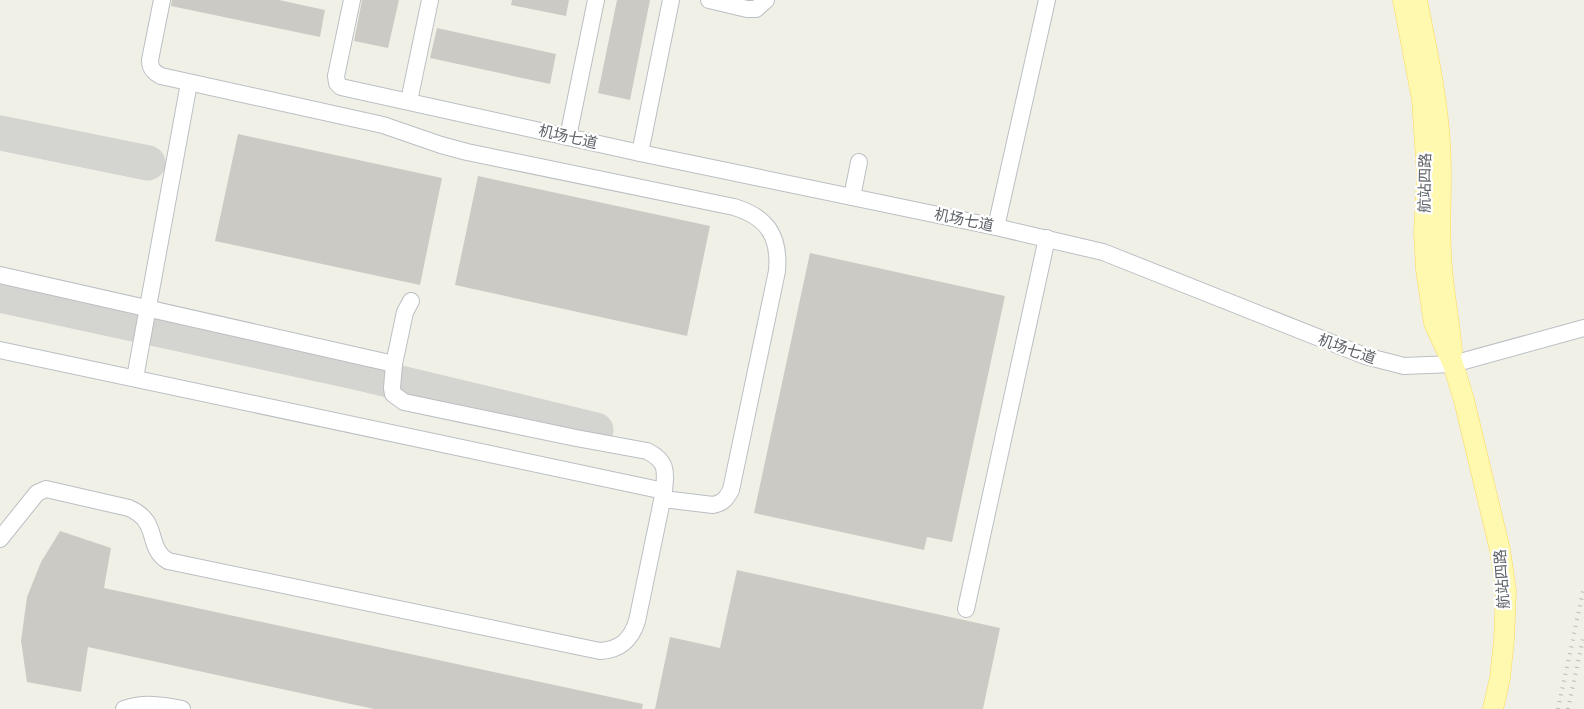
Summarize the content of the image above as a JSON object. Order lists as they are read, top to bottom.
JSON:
{
  "streets": {
    "main road": ["航站四路"],
    "street": ["机场七道"]
  },
  "crossings": [
    ["机场七道", "航站四路"]
  ]
}
